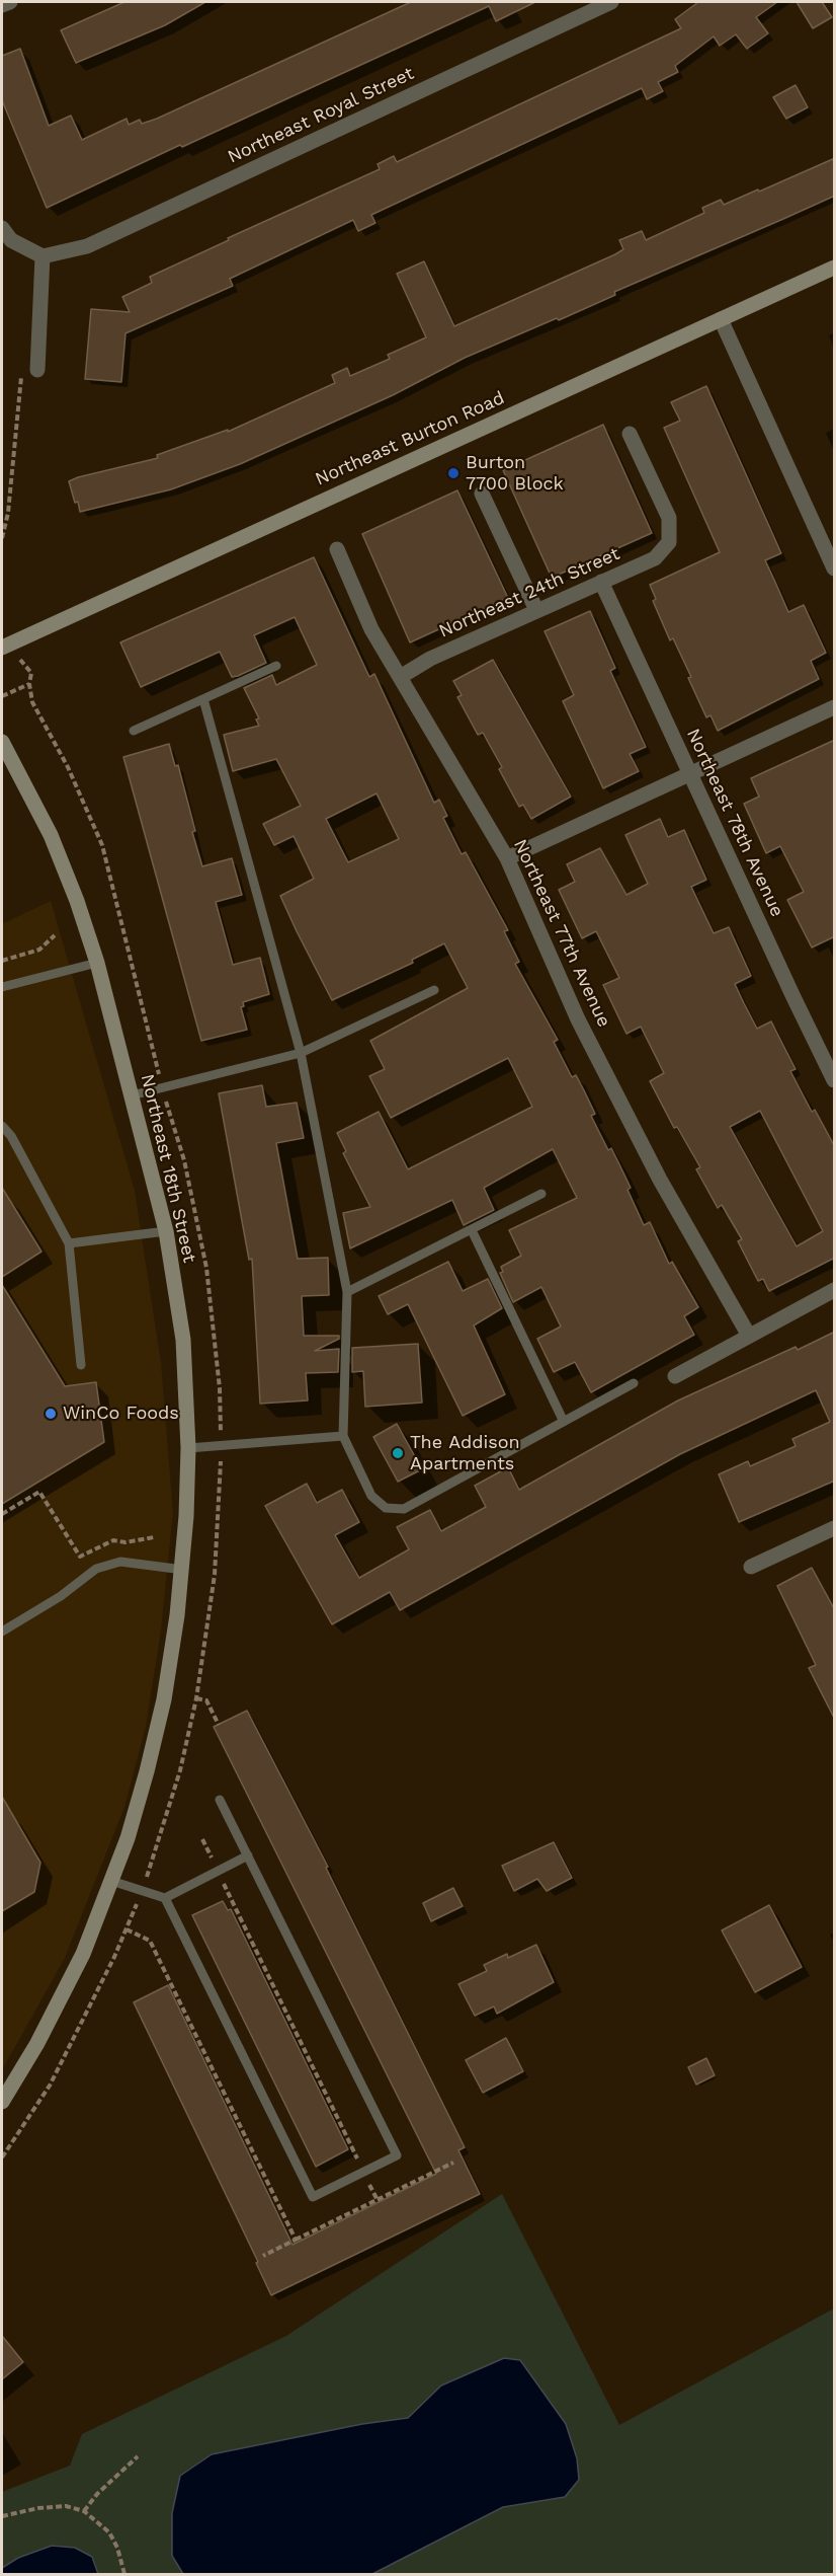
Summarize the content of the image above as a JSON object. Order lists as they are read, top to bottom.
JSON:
{
  "streets": {
    "street": [
      "Northeast Royal Street",
      "Northeast Burton Road",
      "Northeast 24th Street",
      "Northeast 78th Avenue",
      "Northeast 77th Avenue",
      "Northeast 18th Street"
    ]
  },
  "crossings": [
    ["Northeast 24th Street", "Northeast 78th Avenue"],
    ["Northeast 24th Street", "Northeast 77th Avenue"]
  ],
  "places": ["Burton 7700 Block", "WinCo Foods", "The Addison Apartments"]
}
